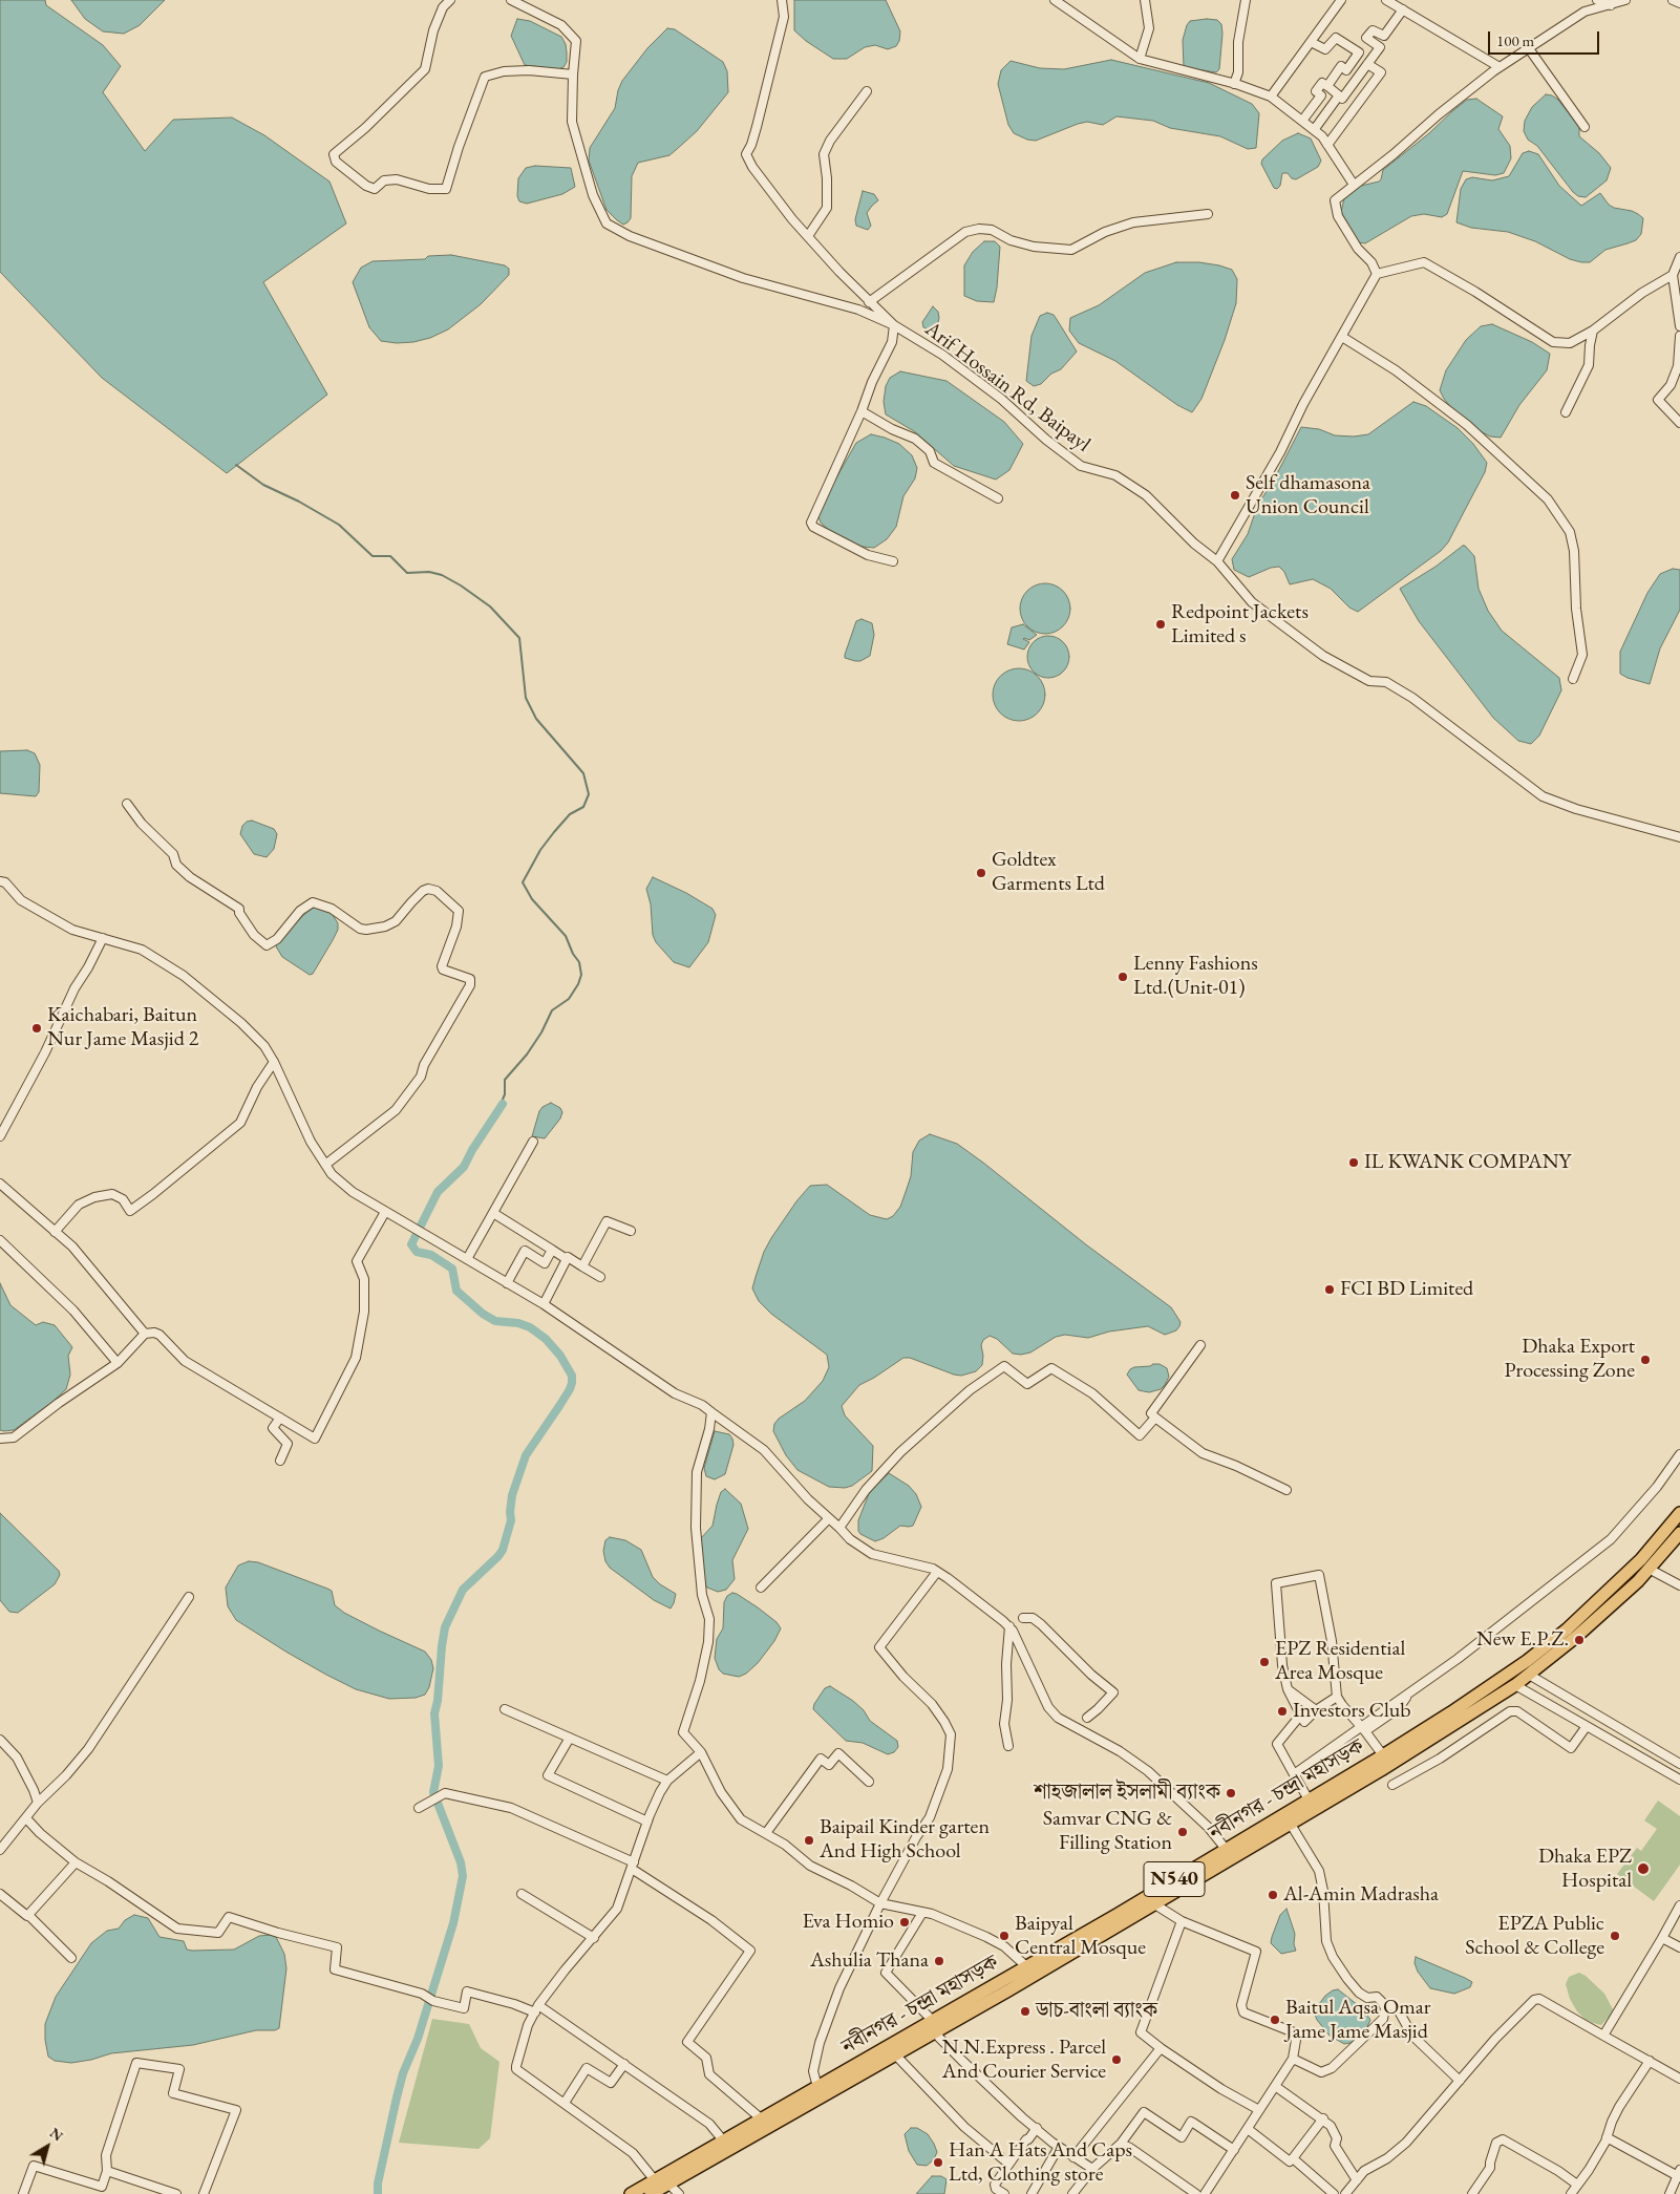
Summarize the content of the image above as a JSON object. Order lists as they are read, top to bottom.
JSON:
{
  "streets": {
    "highway": ["নবীনগর - চন্দ্রা মহাসড়ক", "N540"],
    "street": ["Arif Hossain Rd, Baipayl"]
  },
  "places": [
    "Self dhamasona Union Council",
    "Redpoint Jackets Limited s",
    "Goldtex Garments Ltd",
    "Lenny Fashions Ltd.(Unit-01)",
    "Kaichabari, Baitun Nur Jame Masjid 2",
    "IL KWANK COMPANY",
    "FCI BD Limited",
    "Dhaka Export Processing Zone",
    "New E.P.Z.",
    "EPZ Residential Area Mosque",
    "Investors Club",
    "শাহজালাল ইসলামী ব্যাংক",
    "Samvar CNG & Filling Station",
    "Baipail Kinder garten And High School",
    "Dhaka EPZ Hospital",
    "Al-Amin Madrasha",
    "Eva Homio",
    "Baipyal Central Mosque",
    "EPZA Public School & College",
    "Ashulia Thana",
    "ডাচ-বাংলা ব্যাংক",
    "Baitul Aqsa Omar Jame Jame Masjid",
    "N.N.Express . Parcel And Courier Service",
    "Han A Hats And Caps Ltd, Clothing store"
  ],
  "scale_bar": "100 m",
  "north": "top right"
}
